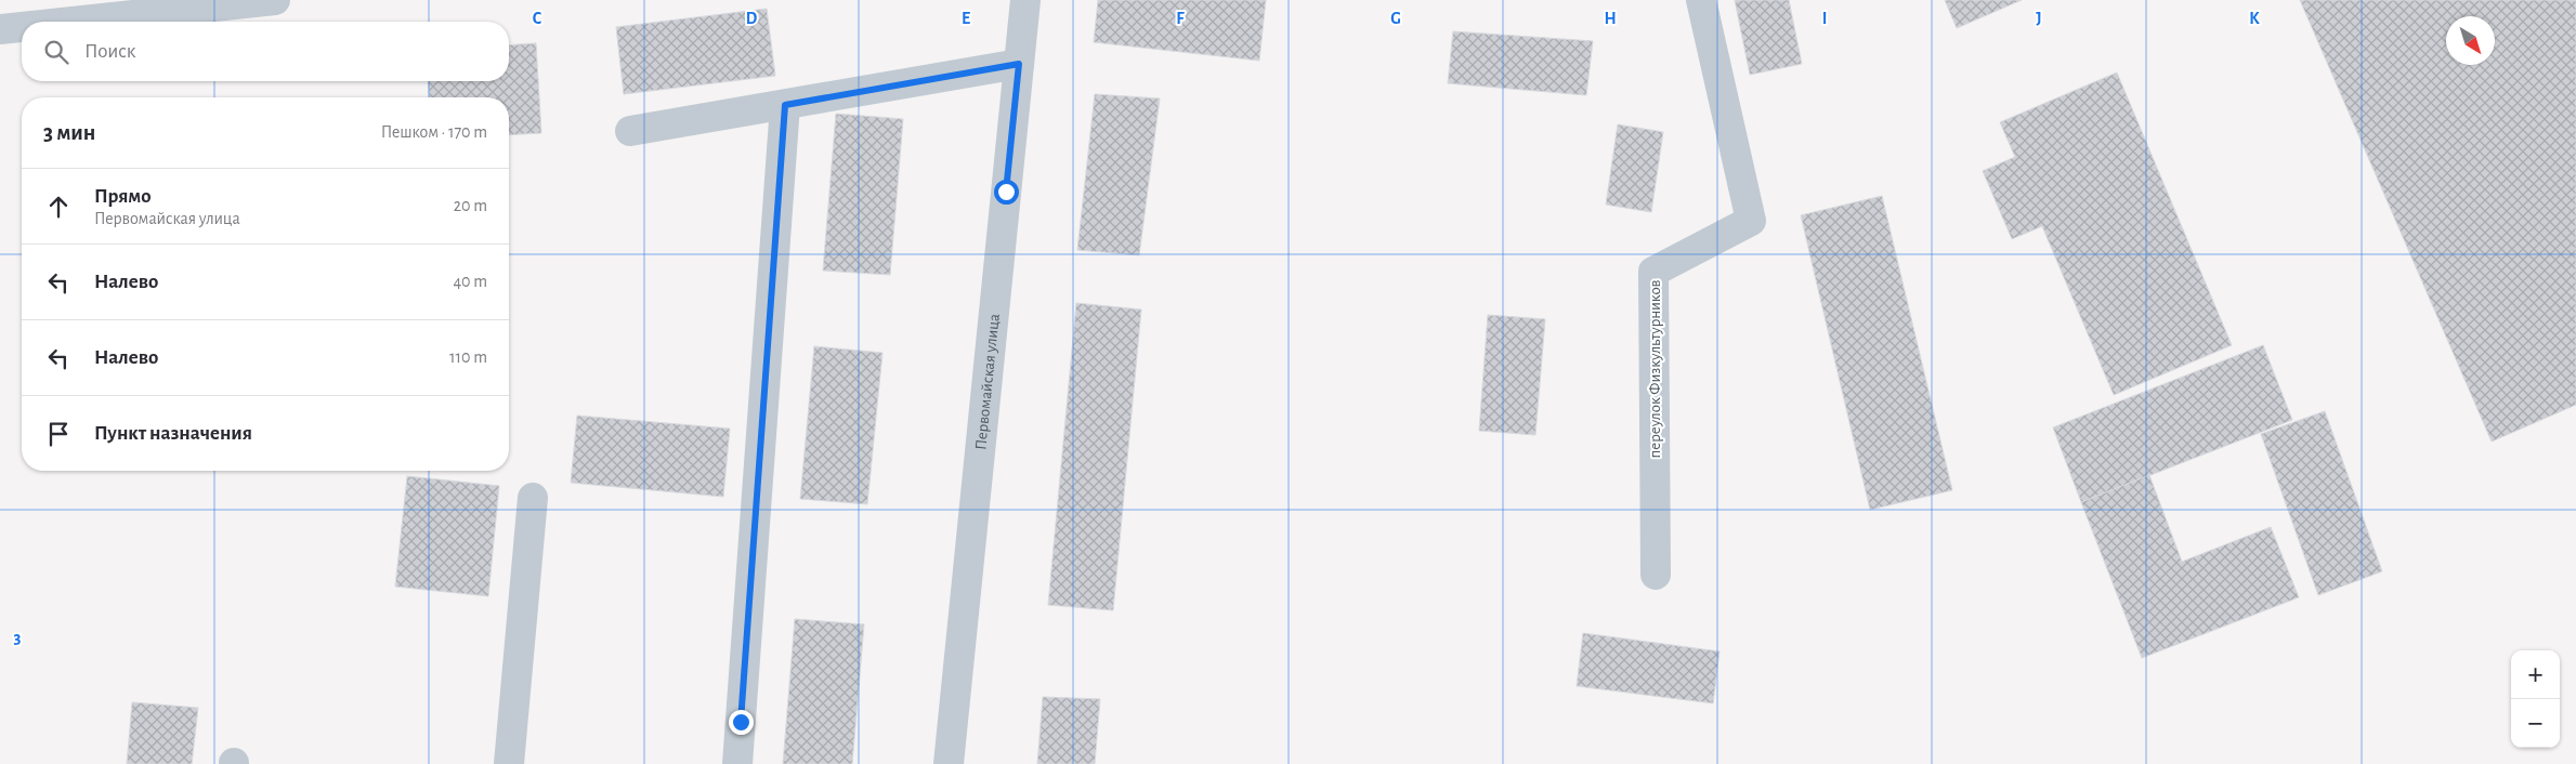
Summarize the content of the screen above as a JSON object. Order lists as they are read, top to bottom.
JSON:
{
  "streets": {
    "street": ["переулок Физкультурников", "Первомайская улица"]
  },
  "north": "bottom right",
  "page": {
    "search": "Поиск",
    "heading": ["3 мин", "Пешком · 170 m"],
    "list": [
      ["Прямо", "Первомайская улица", "20 m"],
      ["Налево", "40 m"],
      ["Налево", "110 m"],
      "Пункт назначения"
    ],
    "map_buttons": ["+", "−"]
  },
  "grid": {
    "columns": [
      "C",
      "D",
      "E",
      "F",
      "G",
      "H",
      "I",
      "J",
      "K"
    ],
    "rows": ["3"]
  }
}
